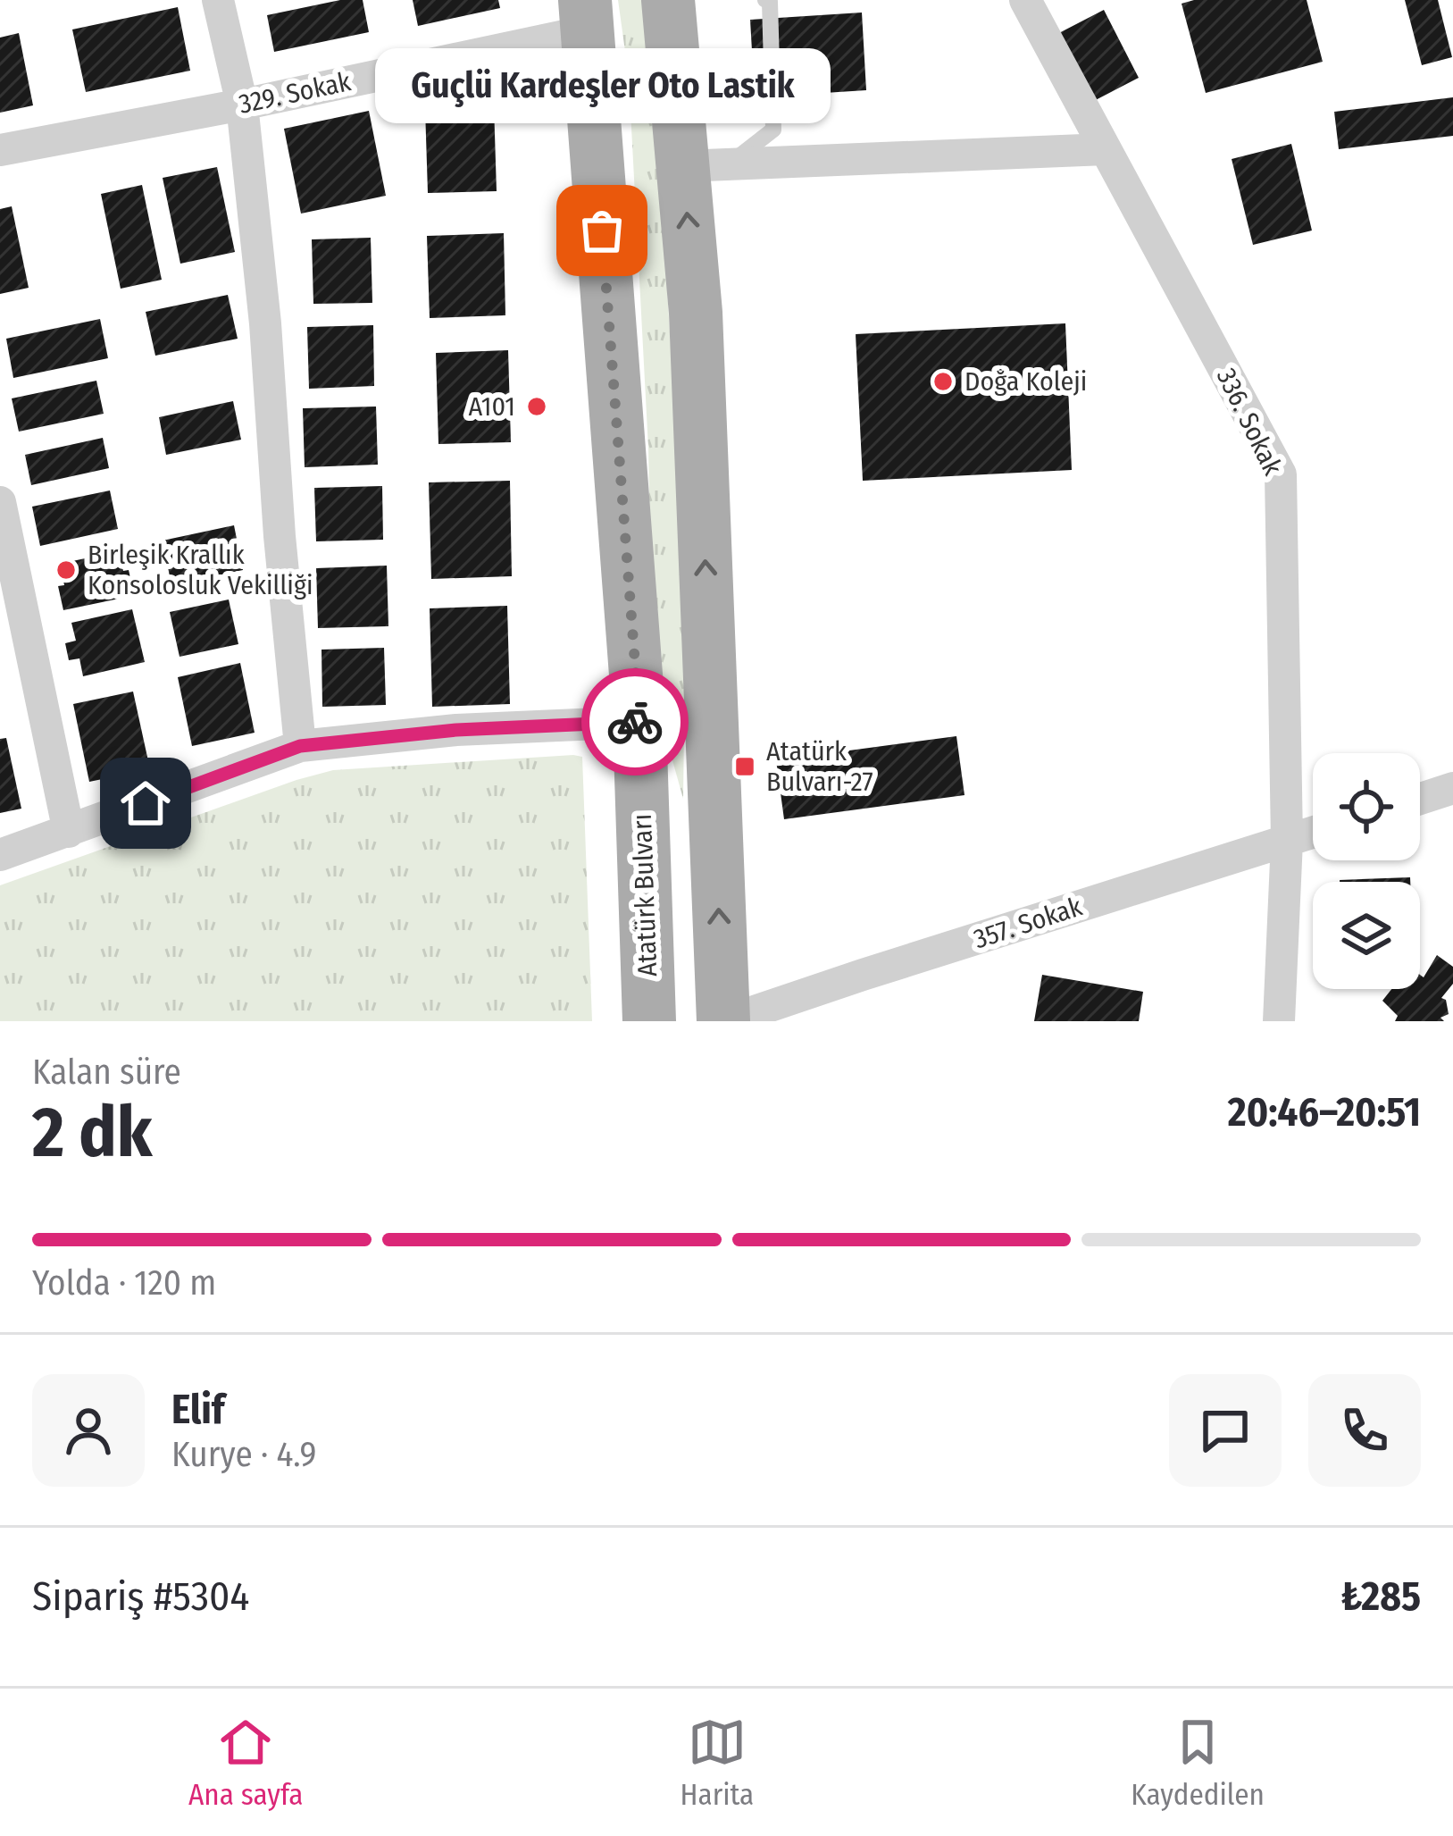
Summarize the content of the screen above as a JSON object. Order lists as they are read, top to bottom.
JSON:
{
  "streets": {
    "main road": ["Atatürk Bulvarı"],
    "street": ["329. Sokak", "336. Sokak", "357. Sokak"]
  },
  "crossings": [
    ["329. Sokak", "Atatürk Bulvarı"],
    ["336. Sokak", "357. Sokak"]
  ],
  "places": {
    "other": [
      "Guçlü Kardeşler Oto Lastik",
      "Doğa Koleji",
      "A101",
      "Birleşik Krallık Konsolosluk Vekilliği"
    ],
    "transit": ["Atatürk Bulvarı-27"]
  },
  "page": {
    "bubble": "Guçlü Kardeşler Oto Lastik",
    "heading": ["2 dk", "Kalan süre", "20:46–20:51"],
    "panel": [
      "Elif",
      "Kurye · 4.9",
      "Sipariş #5304",
      "₺285"
    ],
    "bar": "Yolda · 120 m",
    "tabs": ["Ana sayfa", "Harita", "Kaydedilen"]
  }
}
